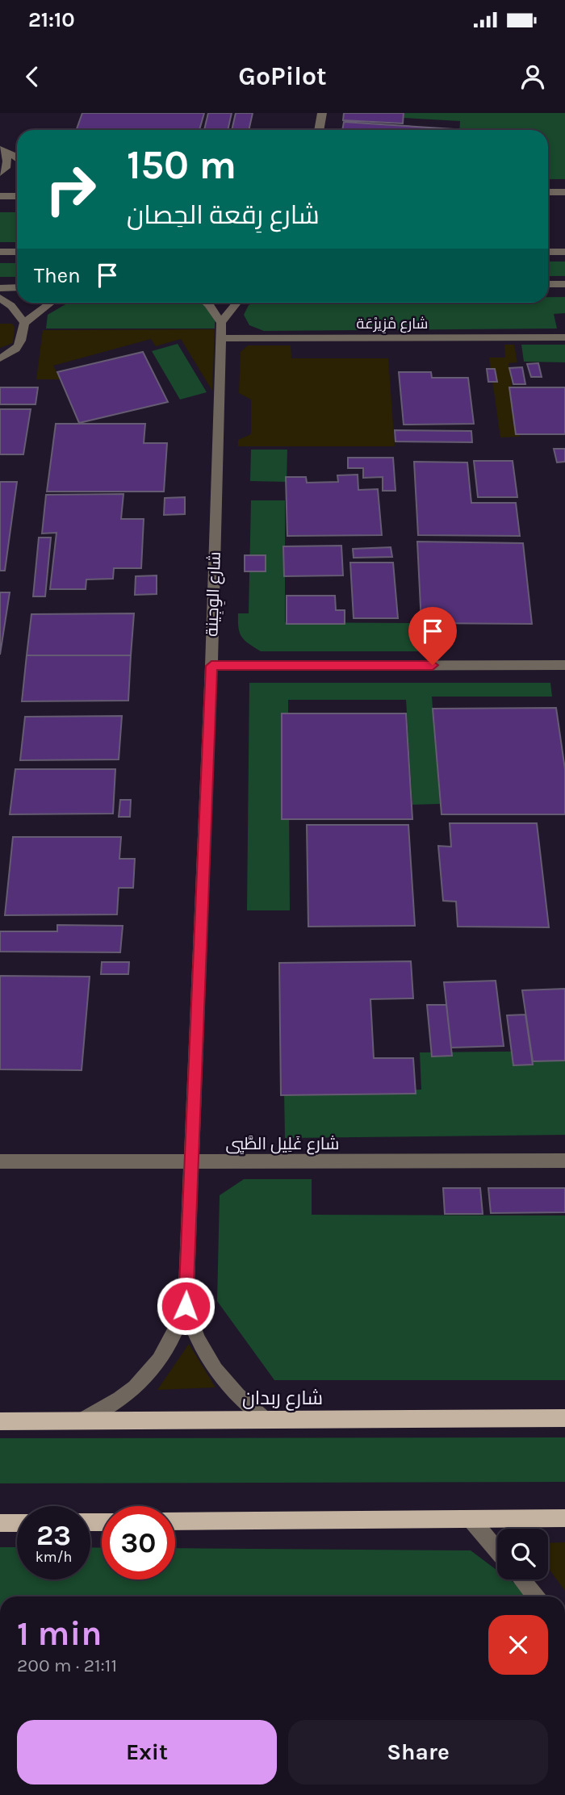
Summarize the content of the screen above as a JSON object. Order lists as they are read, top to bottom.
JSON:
{
  "streets": {
    "main road": ["شارع ربدان"],
    "street": ["شارع مْزِيرْعَة", "شارع الوِجِينة", "شارع غَلِيل الطَّيِي"]
  },
  "crossings": [
    ["شارع مْزِيرْعَة", "شارع الوِجِينة"],
    ["شارع الوِجِينة", "شارع غَلِيل الطَّيِي"],
    ["شارع الوِجِينة", "شارع ربدان"]
  ],
  "page": {
    "status": "21:10",
    "header": "GoPilot",
    "turn": ["150 m", "شارع رِقعة الحِصان"],
    "then": "Then",
    "speed": "23 km/h",
    "limit": "30",
    "heading": ["1 min", "200 m · 21:11"],
    "buttons": ["Exit", "Share"]
  }
}
